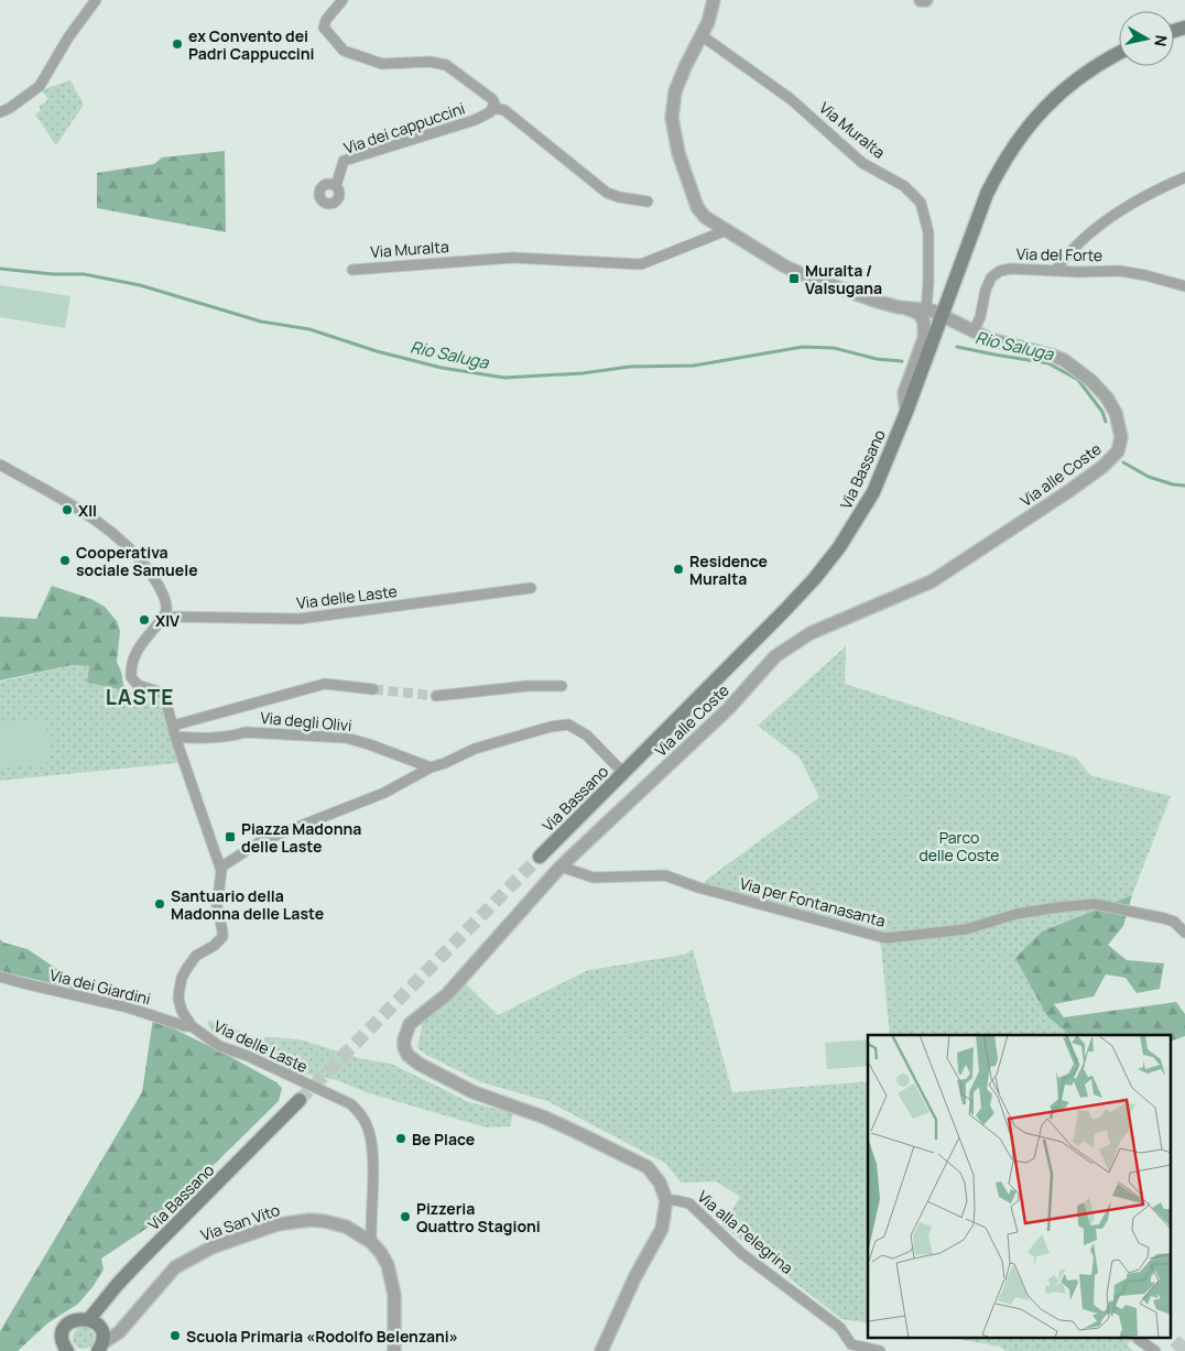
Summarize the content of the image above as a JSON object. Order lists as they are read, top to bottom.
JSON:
{
  "streets": {
    "main road": ["Via Bassano"],
    "street": [
      "Via dei cappuccini",
      "Via Muralta",
      "Via del Forte",
      "Via alle Coste",
      "Via delle Laste",
      "Via degli Olivi",
      "Via per Fontanasanta",
      "Via dei Giardini",
      "Via San Vito",
      "Via alla Pelegrina"
    ]
  },
  "crossings": [
    ["Via del Forte", "Via alle Coste"],
    ["Via Bassano", "Via alle Coste"],
    ["Via alle Coste", "Via per Fontanasanta"],
    ["Via alle Coste", "Via alla Pelegrina"],
    ["Via delle Laste", "Via degli Olivi"],
    ["Via delle Laste", "Via dei Giardini"],
    ["Via delle Laste", "Via San Vito"]
  ],
  "districts": ["LASTE"],
  "water": ["Rio Saluga"],
  "parks": ["Parco delle Coste"],
  "places": {
    "other": [
      "ex Convento dei Padri Cappuccini",
      "XII",
      "Cooperativa sociale Samuele",
      "Residence Muralta",
      "XIV",
      "Santuario della Madonna delle Laste",
      "Be Place",
      "Pizzeria Quattro Stagioni",
      "Scuola Primaria «Rodolfo Belenzani»"
    ],
    "transit": ["Muralta / Valsugana", "Piazza Madonna delle Laste"]
  },
  "north": "right"
}
